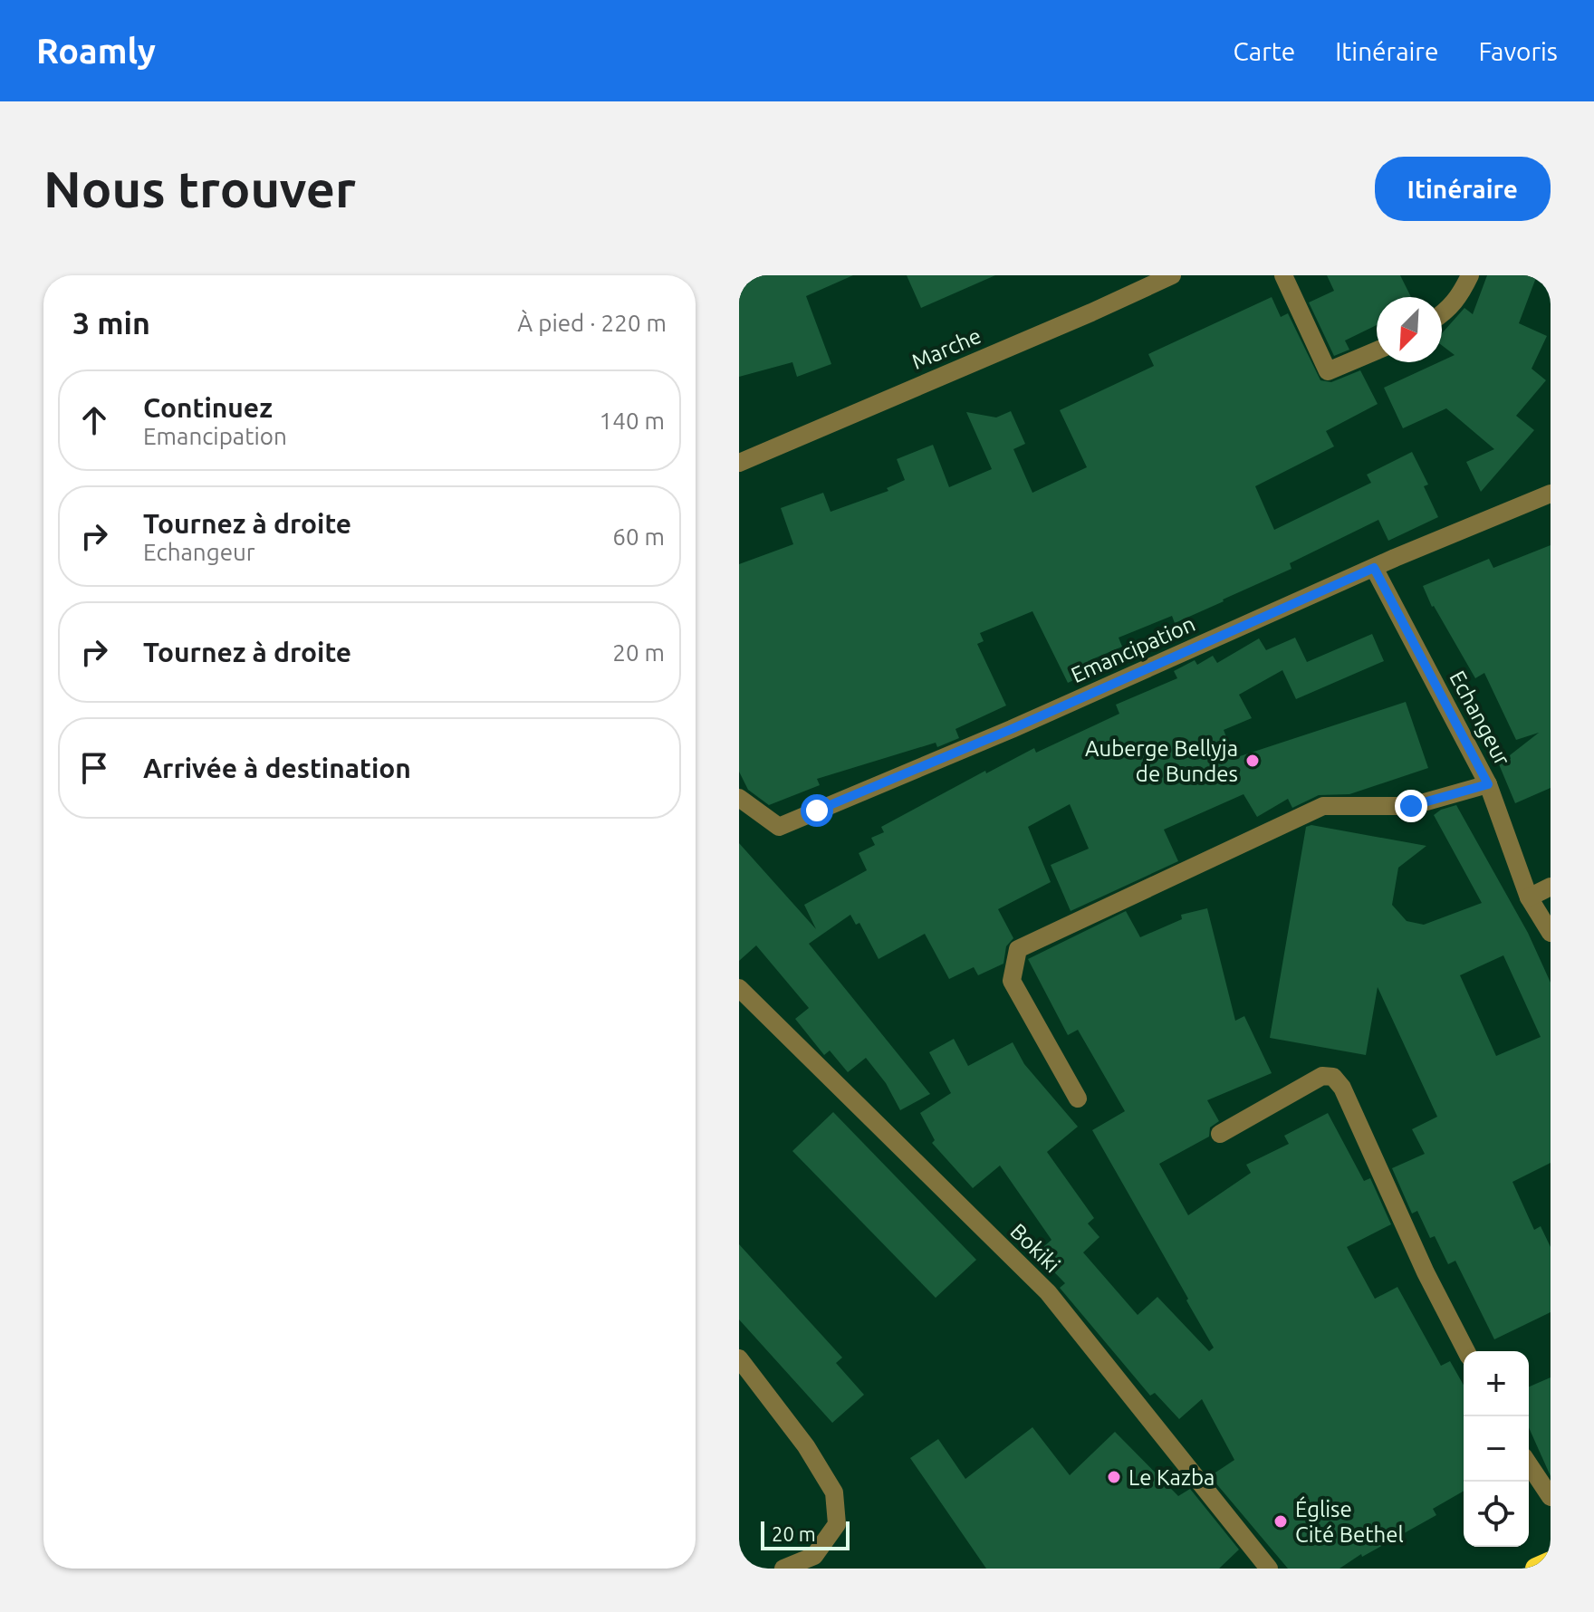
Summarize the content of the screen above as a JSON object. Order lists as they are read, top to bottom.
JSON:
{
  "streets": {
    "street": [
      "Marche",
      "Emancipation",
      "Echangeur",
      "Bokiki"
    ]
  },
  "crossings": [
    ["Emancipation", "Echangeur"]
  ],
  "places": ["Auberge Bellyja de Bundes", "Le Kazba", "Église Cité Bethel"],
  "scale_bar": "20 m",
  "north": "bottom left",
  "page": {
    "header": "Roamly",
    "nav": ["Carte", "Itinéraire", "Favoris"],
    "buttons": "Itinéraire",
    "title": "Nous trouver",
    "heading": ["3 min", "À pied · 220 m"],
    "list": [
      ["Continuez", "Emancipation", "140 m"],
      ["Tournez à droite", "Echangeur", "60 m"],
      ["Tournez à droite", "20 m"],
      "Arrivée à destination"
    ],
    "map_buttons": ["+", "−"],
    "scale": "20 m"
  }
}
